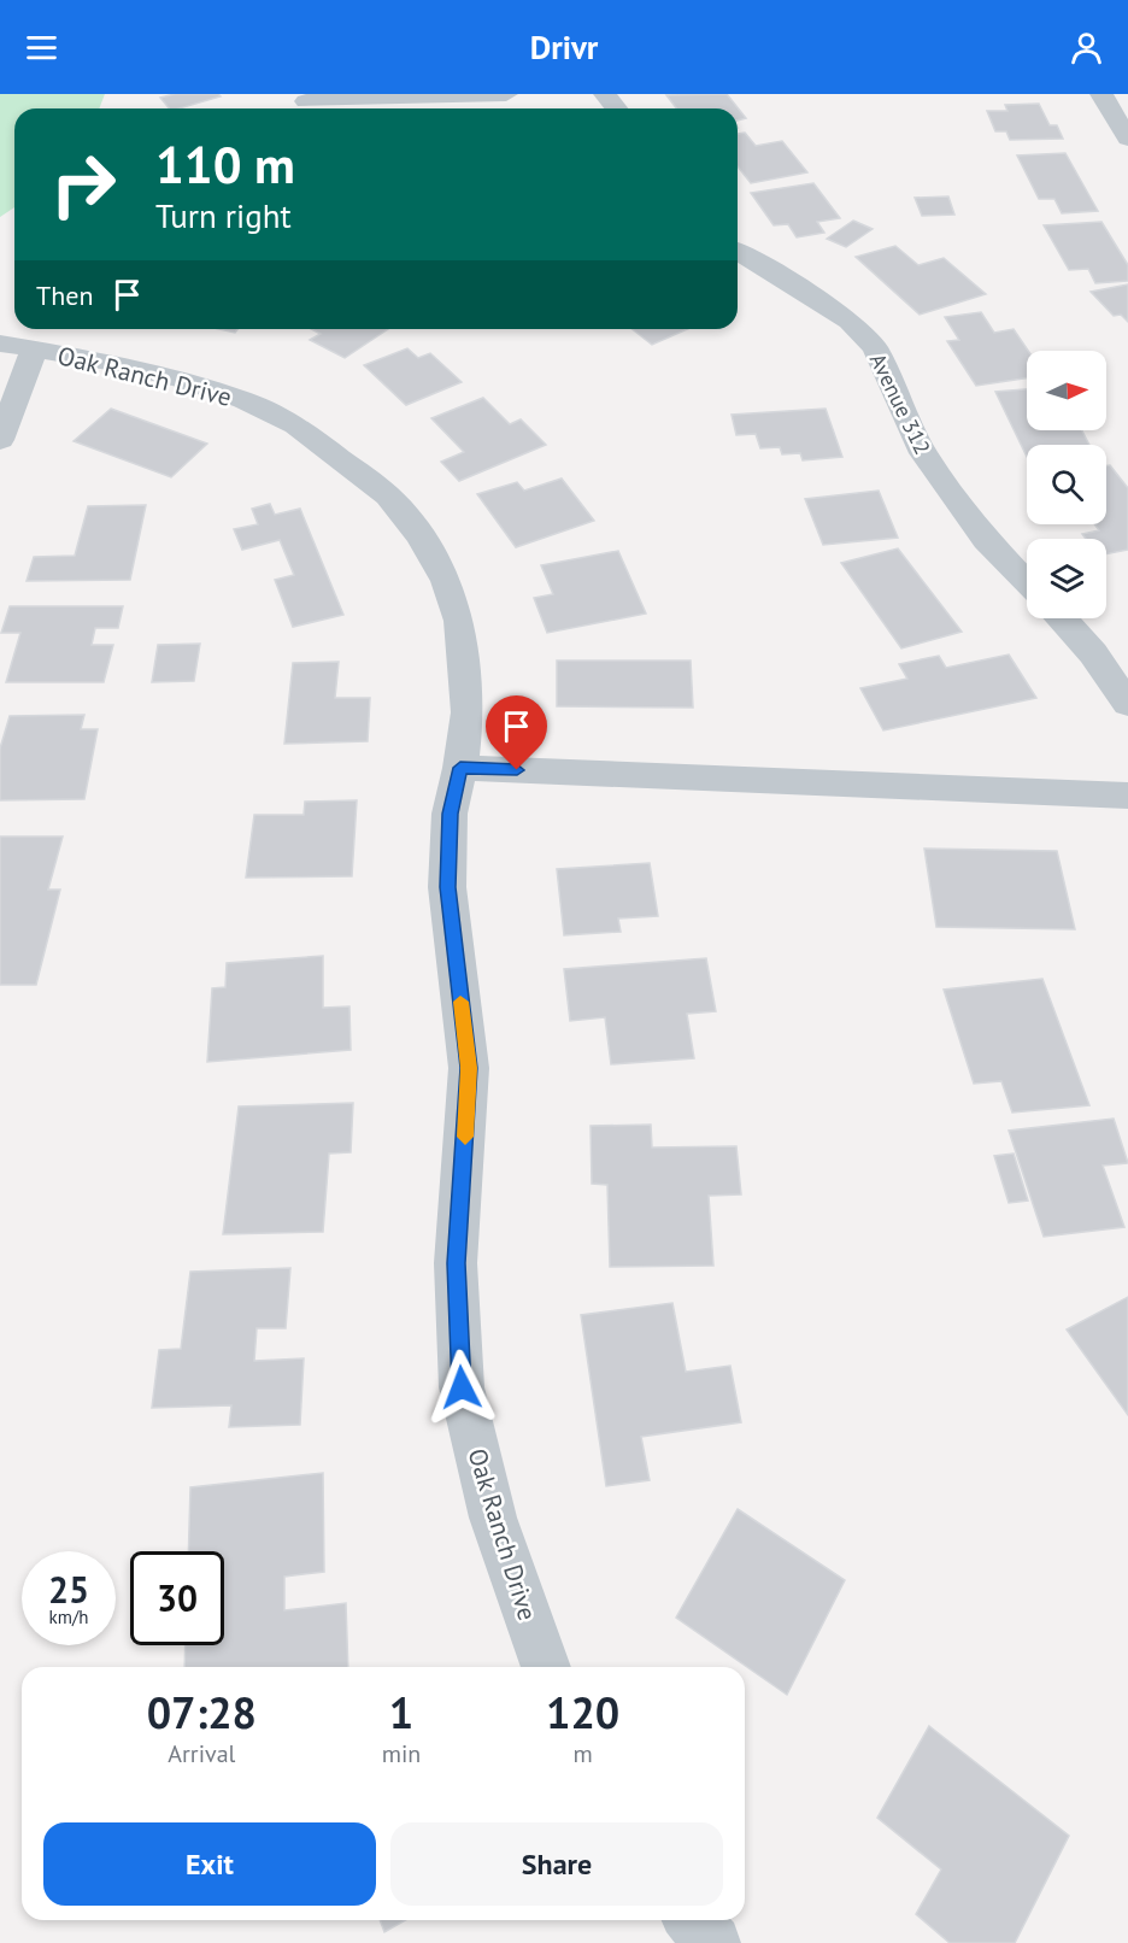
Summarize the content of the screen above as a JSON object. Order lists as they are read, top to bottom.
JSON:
{
  "streets": {
    "street": ["Oak Ranch Drive", "Avenue 312"]
  },
  "north": "right",
  "page": {
    "header": "Drivr",
    "turn": ["110 m", "Turn right"],
    "then": "Then",
    "speed": "25 km/h",
    "limit": "30",
    "eta": [
      "07:28",
      "Arrival",
      "1",
      "min",
      "120",
      "m"
    ],
    "buttons": ["Exit", "Share"]
  }
}
